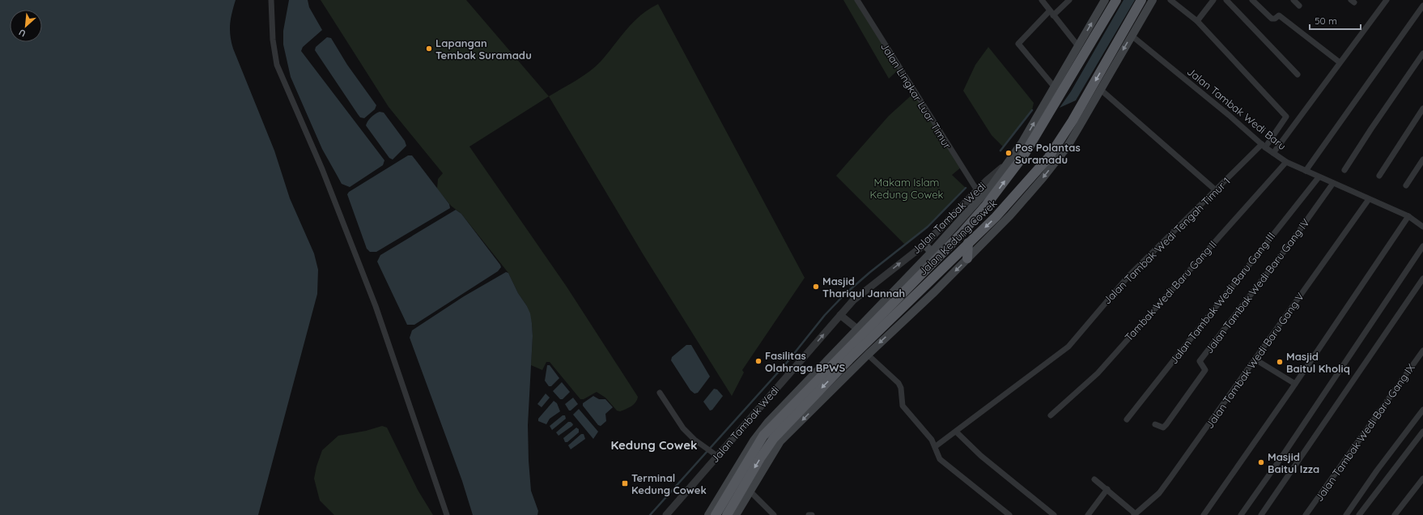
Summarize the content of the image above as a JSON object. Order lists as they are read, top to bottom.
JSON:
{
  "streets": {
    "highway": ["Jalan Kedung Cowek"],
    "street": [
      "Jalan Lingkar Luar Timur",
      "Jalan Tambak Wedi Baru",
      "Jalan Tambak Wedi",
      "Jalan Tambak Wedi Tengah Timur 1",
      "Jalan Tambak Wedi Baru Gang IV",
      "Tambak Wedi Baru Gang II",
      "Jalan Tambak Wedi Baru Gang III",
      "Jalan Tambak Wedi Baru Gang V",
      "Jalan Tambak Wedi Baru Gang IX"
    ]
  },
  "crossings": [
    ["Jalan Lingkar Luar Timur", "Jalan Tambak Wedi"],
    ["Jalan Tambak Wedi Baru", "Jalan Kedung Cowek"],
    ["Jalan Tambak Wedi Baru", "Jalan Tambak Wedi Tengah Timur 1"],
    ["Jalan Tambak Wedi Baru", "Jalan Tambak Wedi Baru Gang IV"],
    ["Jalan Tambak Wedi Baru", "Tambak Wedi Baru Gang II"],
    ["Jalan Tambak Wedi Baru", "Jalan Tambak Wedi Baru Gang III"],
    ["Jalan Tambak Wedi Baru", "Jalan Tambak Wedi Baru Gang V"],
    ["Jalan Tambak Wedi", "Jalan Kedung Cowek"]
  ],
  "one_way": ["Jalan Tambak Wedi"],
  "districts": ["Kedung Cowek"],
  "parks": ["Makam Islam Kedung Cowek"],
  "places": {
    "other": [
      "Lapangan Tembak Suramadu",
      "Pos Polantas Suramadu",
      "Masjid Thariqul Jannah",
      "Fasilitas Olahraga BPWS",
      "Masjid Baitul Kholiq",
      "Masjid Baitul Izza"
    ],
    "transit": ["Terminal Kedung Cowek"]
  },
  "scale_bar": "50 m",
  "north": "bottom left"
}
